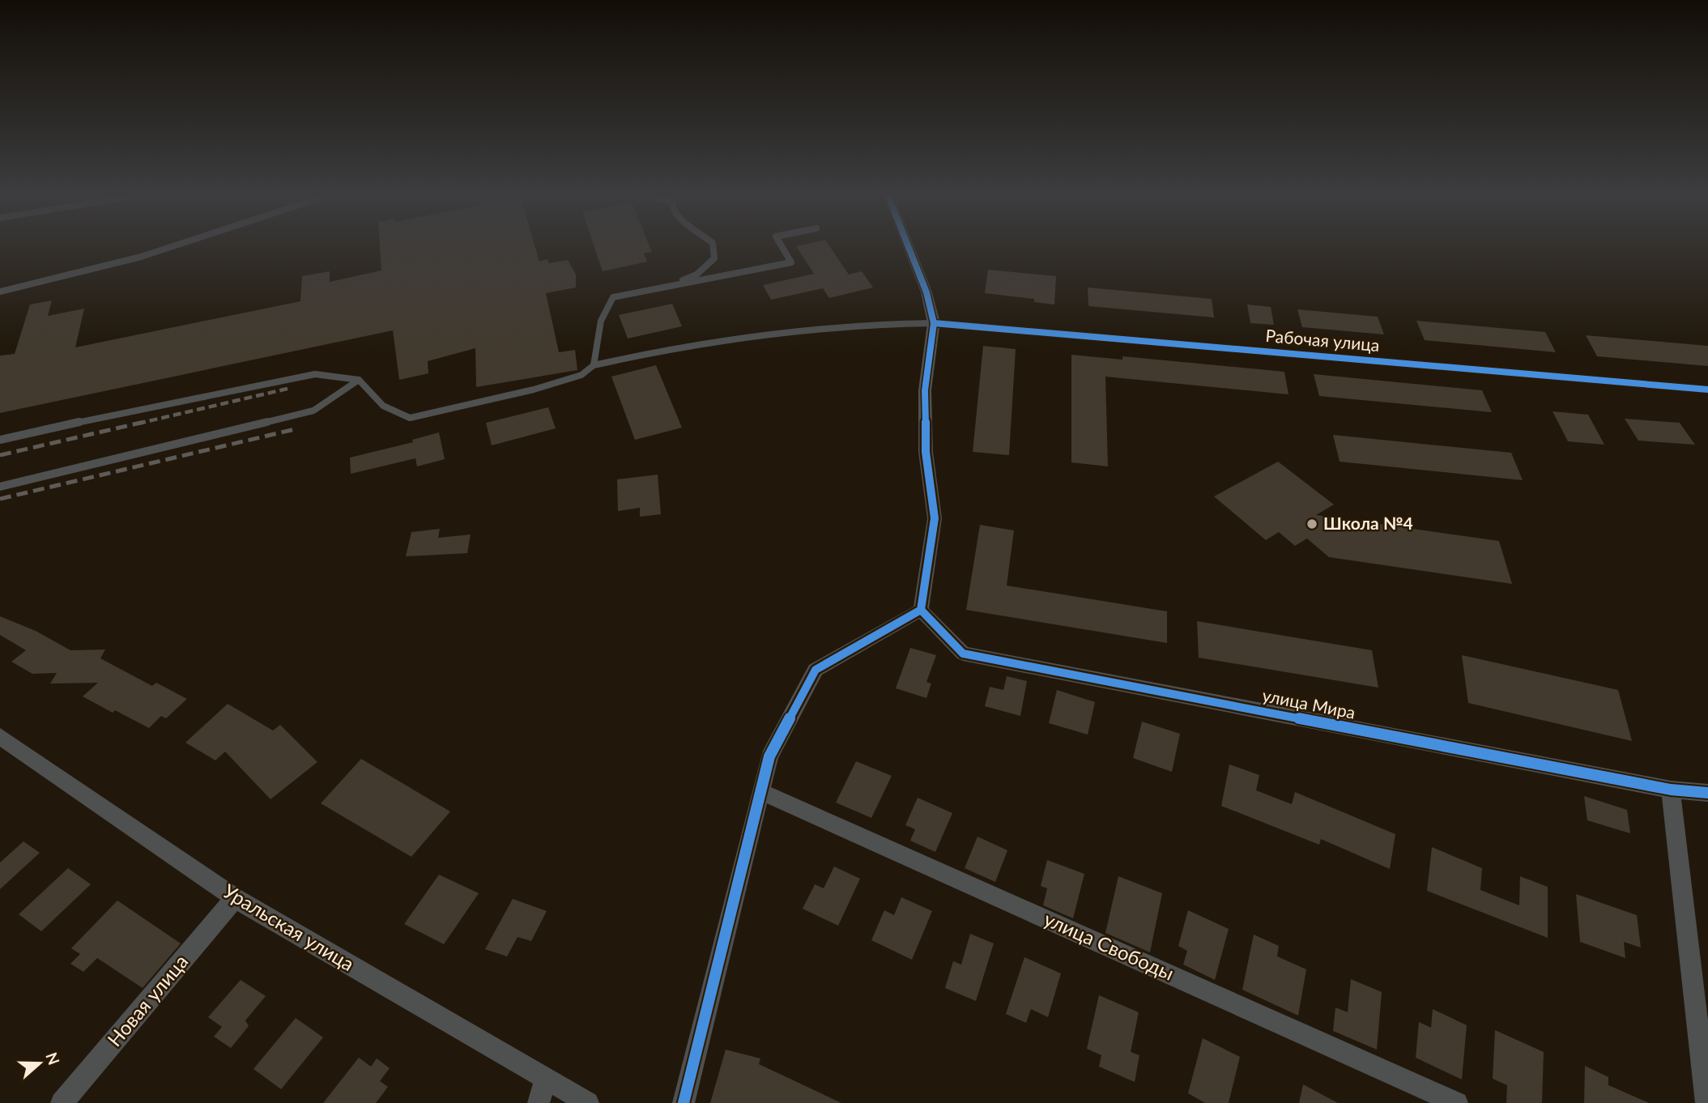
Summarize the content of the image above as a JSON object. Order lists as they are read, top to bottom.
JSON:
{
  "streets": {
    "street": [
      "Рабочая улица",
      "улица Мира",
      "Уральская улица",
      "улица Свободы",
      "Новая улица"
    ]
  },
  "crossings": [
    ["Уральская улица", "Новая улица"]
  ],
  "places": ["Школа №4"],
  "north": "right"
}
